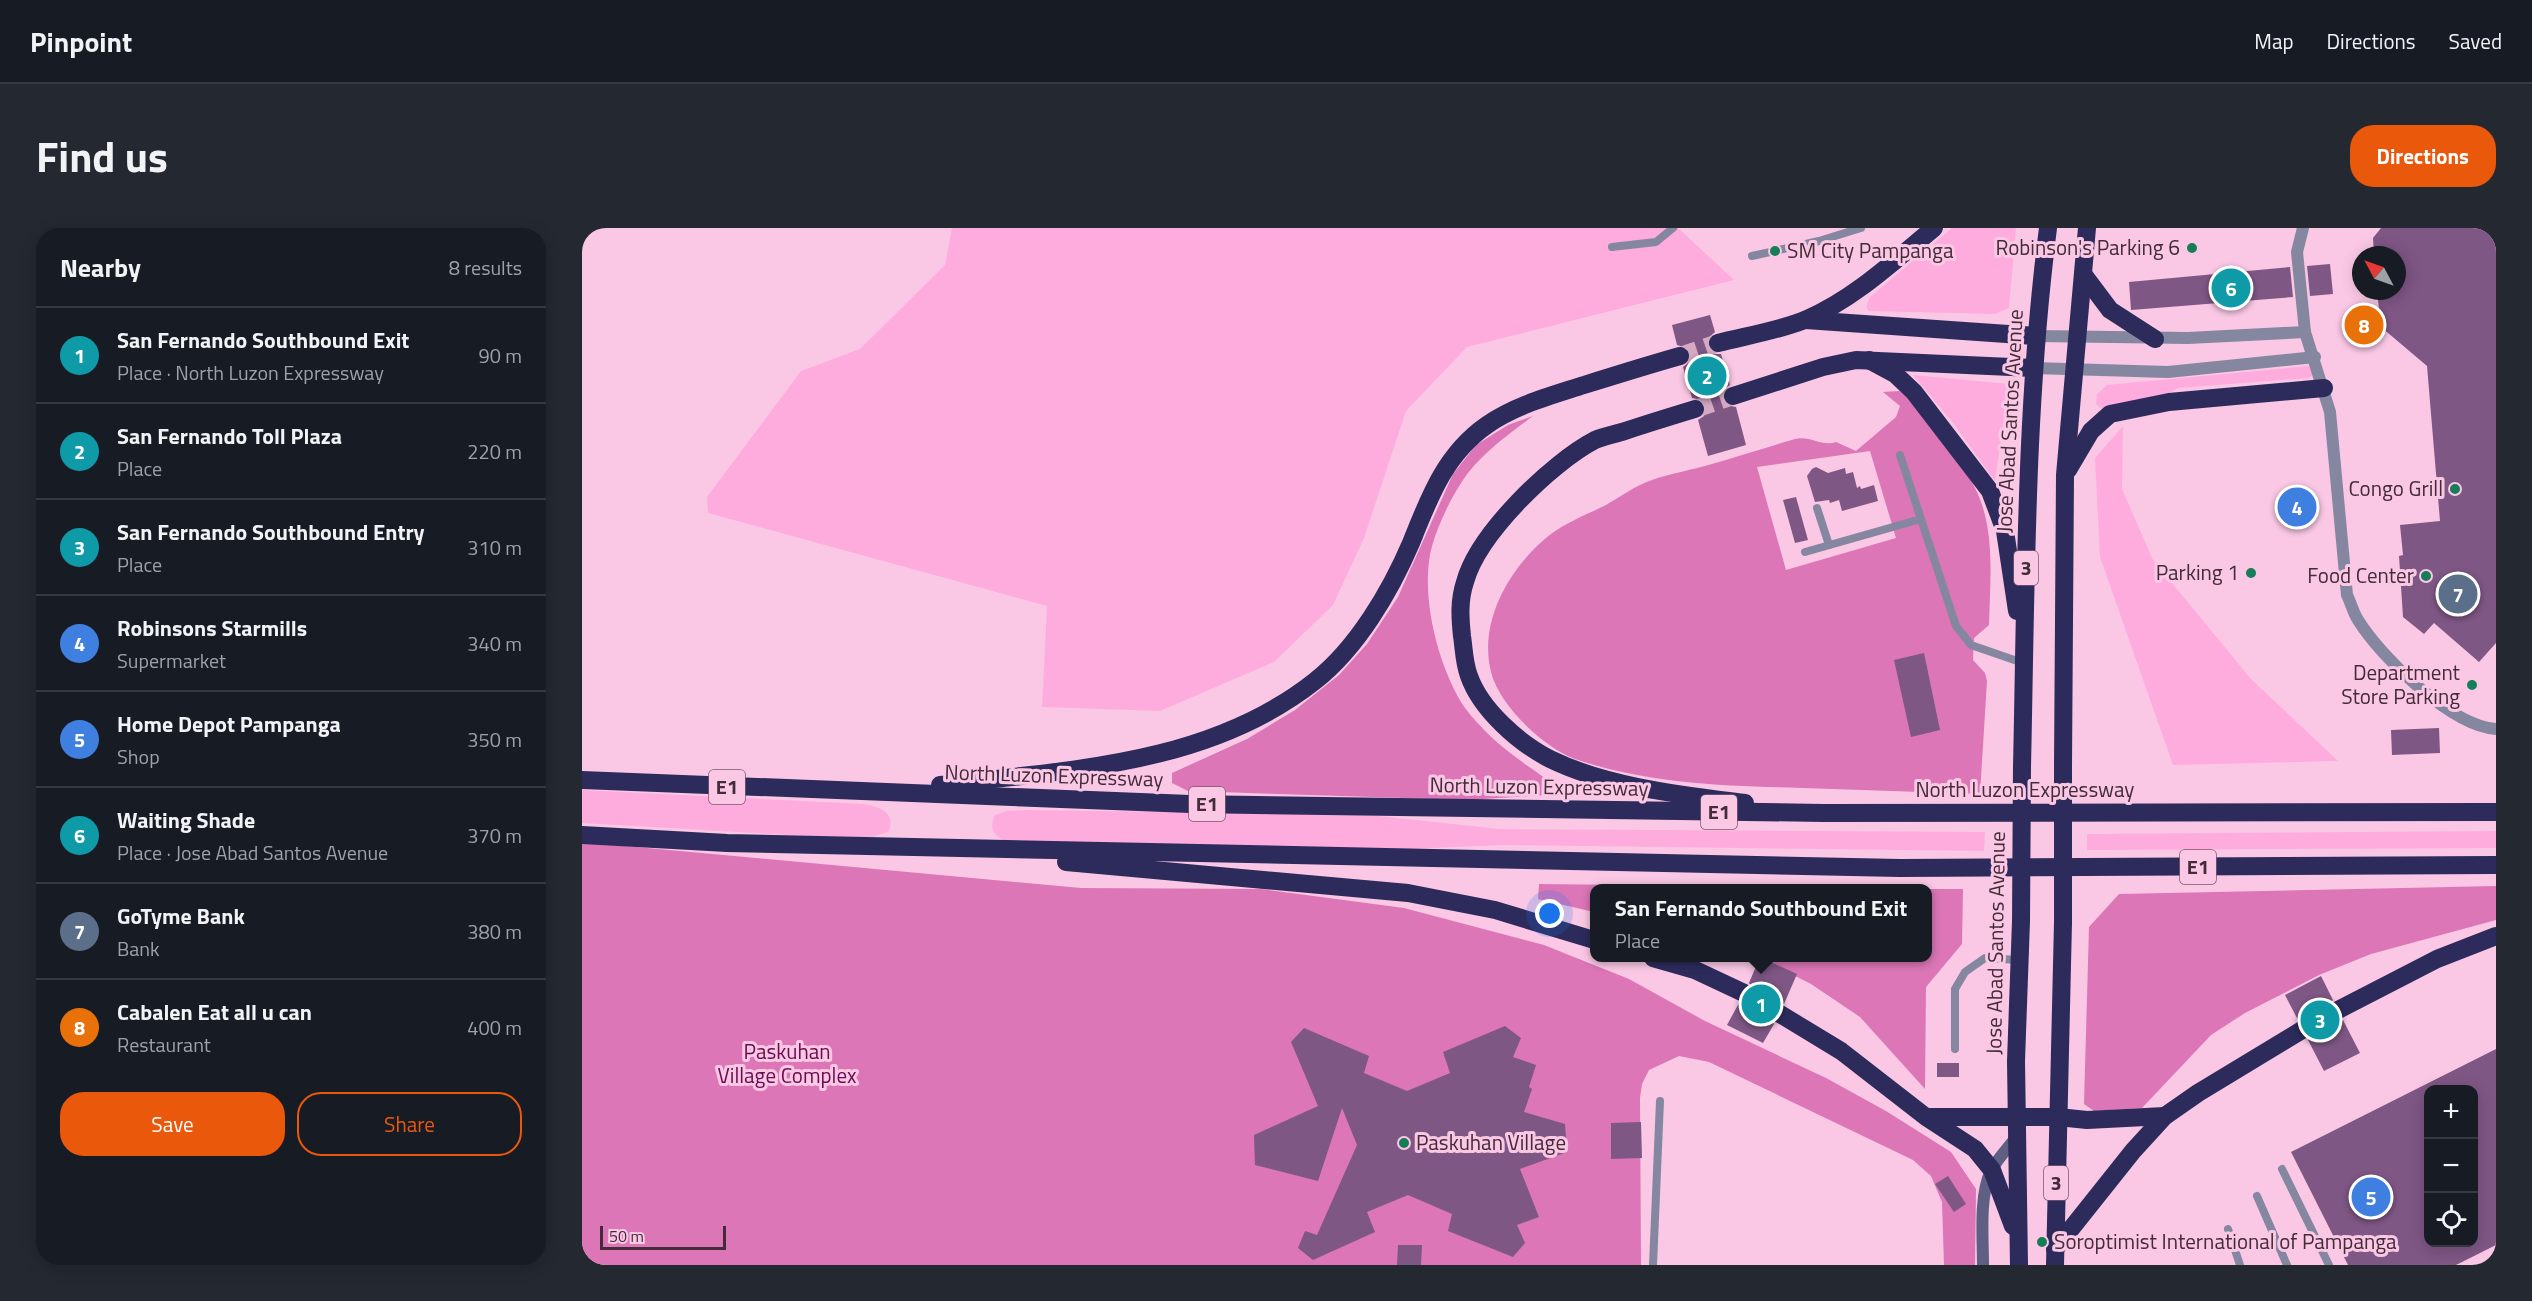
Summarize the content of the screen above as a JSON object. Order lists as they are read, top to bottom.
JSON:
{
  "streets": {
    "highway": [
      "Jose Abad Santos Avenue",
      "3",
      "North Luzon Expressway",
      "E1"
    ]
  },
  "parks": ["Paskuhan Village Complex"],
  "places": [
    "Robinson's Parking 6",
    "SM City Pampanga",
    "Congo Grill",
    "Parking 1",
    "Food Center",
    "Department Store Parking",
    "Paskuhan Village",
    "Soroptimist International of Pampanga"
  ],
  "scale_bar": "50 m",
  "north": "top left",
  "page": {
    "header": "Pinpoint",
    "nav": ["Map", "Directions", "Saved"],
    "title": "Find us",
    "buttons": [
      "Directions",
      ["Save", "Share"]
    ],
    "heading": ["Nearby", "8 results"],
    "pins": [
      "6",
      "8",
      "2",
      "4",
      "7",
      "1",
      "3",
      "5"
    ],
    "list": [
      {
        "mark": "1",
        "name": "San Fernando Southbound Exit",
        "note": "Place · North Luzon Expressway",
        "value": "90 m"
      },
      {
        "mark": "2",
        "name": "San Fernando Toll Plaza",
        "note": "Place",
        "value": "220 m"
      },
      {
        "mark": "3",
        "name": "San Fernando Southbound Entry",
        "note": "Place",
        "value": "310 m"
      },
      {
        "mark": "4",
        "name": "Robinsons Starmills",
        "note": "Supermarket",
        "value": "340 m"
      },
      {
        "mark": "5",
        "name": "Home Depot Pampanga",
        "note": "Shop",
        "value": "350 m"
      },
      {
        "mark": "6",
        "name": "Waiting Shade",
        "note": "Place · Jose Abad Santos Avenue",
        "value": "370 m"
      },
      {
        "mark": "7",
        "name": "GoTyme Bank",
        "note": "Bank",
        "value": "380 m"
      },
      {
        "mark": "8",
        "name": "Cabalen Eat all u can",
        "note": "Restaurant",
        "value": "400 m"
      }
    ],
    "popup": ["San Fernando Southbound Exit", "Place"],
    "map_buttons": ["+", "−"],
    "scale": "50 m"
  }
}
